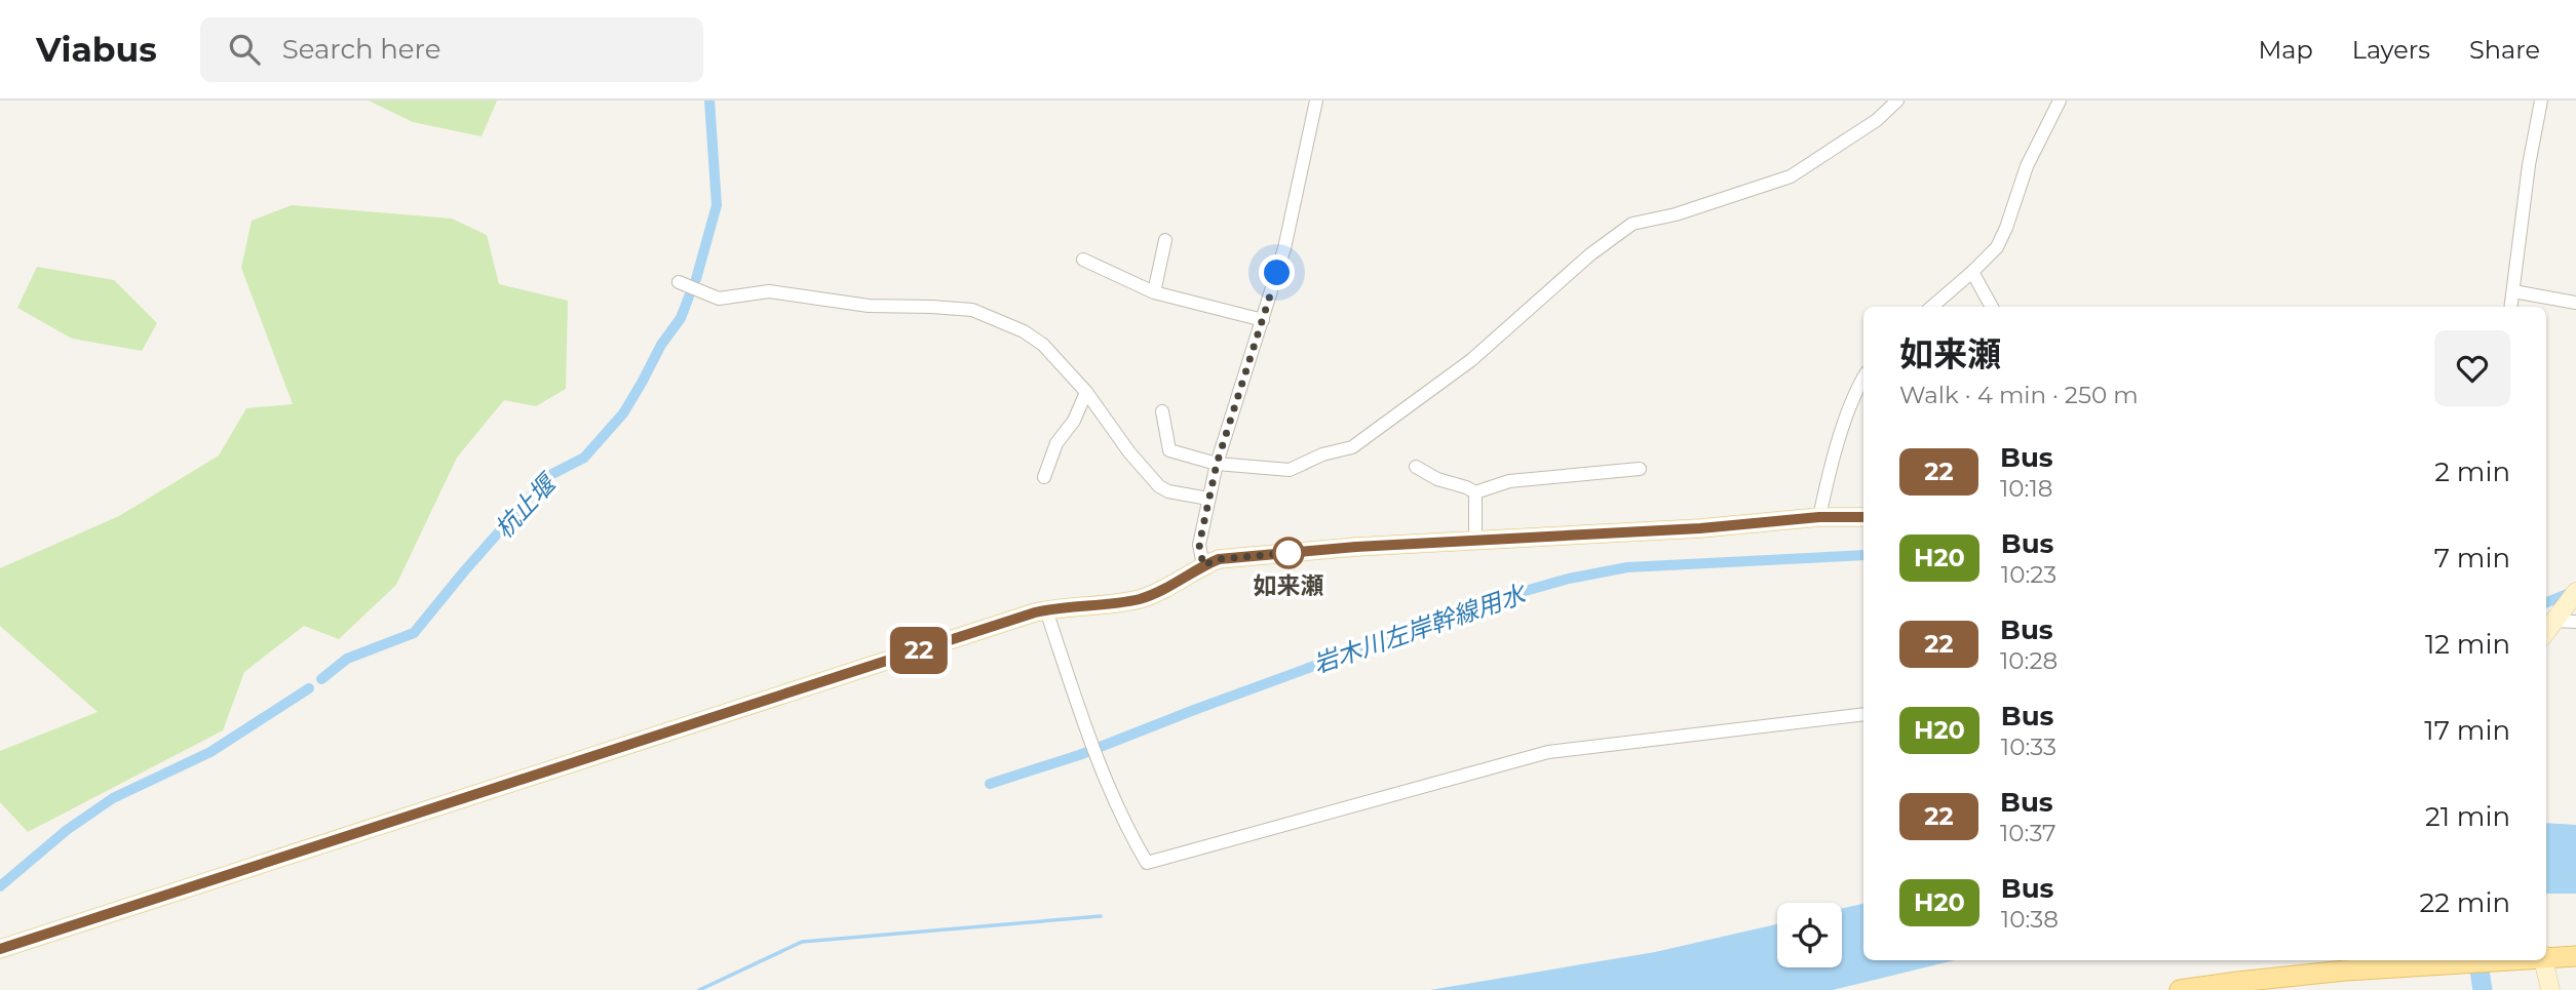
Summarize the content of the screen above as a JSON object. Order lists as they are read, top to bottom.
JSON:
{
  "water": ["杭止堰", "岩木川左岸幹線用水"],
  "places": ["如来瀬"],
  "lines": ["bus line 22"],
  "page": {
    "header": "Viabus",
    "search": "Search here",
    "nav": ["Map", "Layers", "Share"],
    "on_map": "22",
    "heading": ["如来瀬", "Walk · 4 min · 250 m"],
    "list": [
      {
        "mark": "22",
        "name": "Bus",
        "note": "10:18",
        "value": "2 min"
      },
      {
        "mark": "H20",
        "name": "Bus",
        "note": "10:23",
        "value": "7 min"
      },
      {
        "mark": "22",
        "name": "Bus",
        "note": "10:28",
        "value": "12 min"
      },
      {
        "mark": "H20",
        "name": "Bus",
        "note": "10:33",
        "value": "17 min"
      },
      {
        "mark": "22",
        "name": "Bus",
        "note": "10:37",
        "value": "21 min"
      },
      {
        "mark": "H20",
        "name": "Bus",
        "note": "10:38",
        "value": "22 min"
      }
    ]
  }
}
